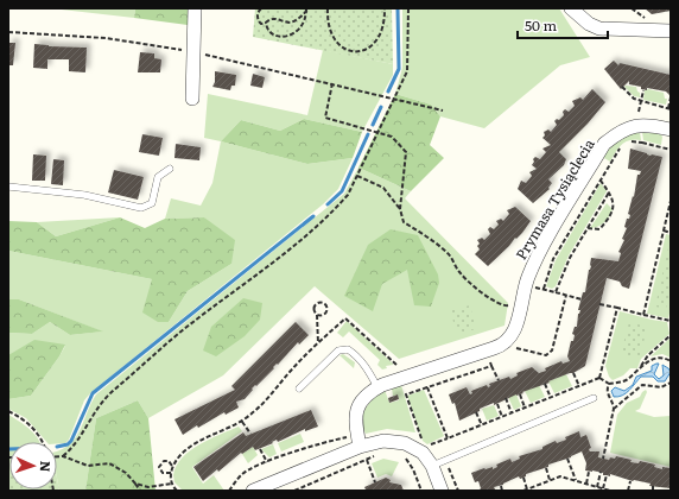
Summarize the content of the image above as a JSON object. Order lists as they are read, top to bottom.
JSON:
{
  "streets": {
    "street": ["Prymasa Tysiąclecia"]
  },
  "scale_bar": "50 m",
  "north": "right"
}
